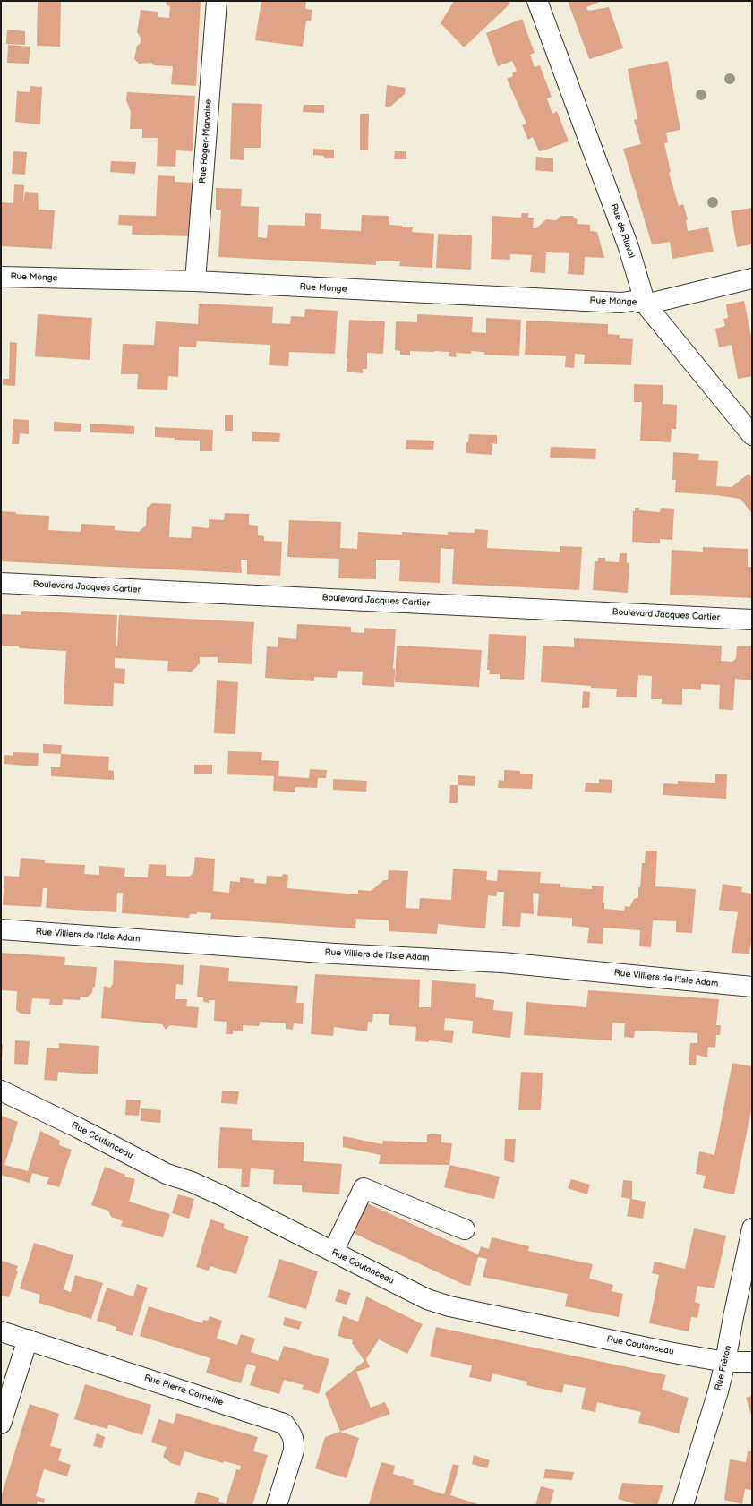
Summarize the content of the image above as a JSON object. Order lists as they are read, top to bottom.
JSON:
{
  "streets": {
    "street": [
      "Rue Roger-Marvaise",
      "Rue de Riaval",
      "Rue Monge",
      "Boulevard Jacques Cartier",
      "Rue Villiers de l'Isle Adam",
      "Rue Coutanceau",
      "Rue Fréron",
      "Rue Pierre Corneille"
    ]
  },
  "crossings": [
    ["Rue Roger-Marvaise", "Rue Monge"],
    ["Rue de Riaval", "Rue Monge"],
    ["Rue Coutanceau", "Rue Fréron"]
  ]
}
